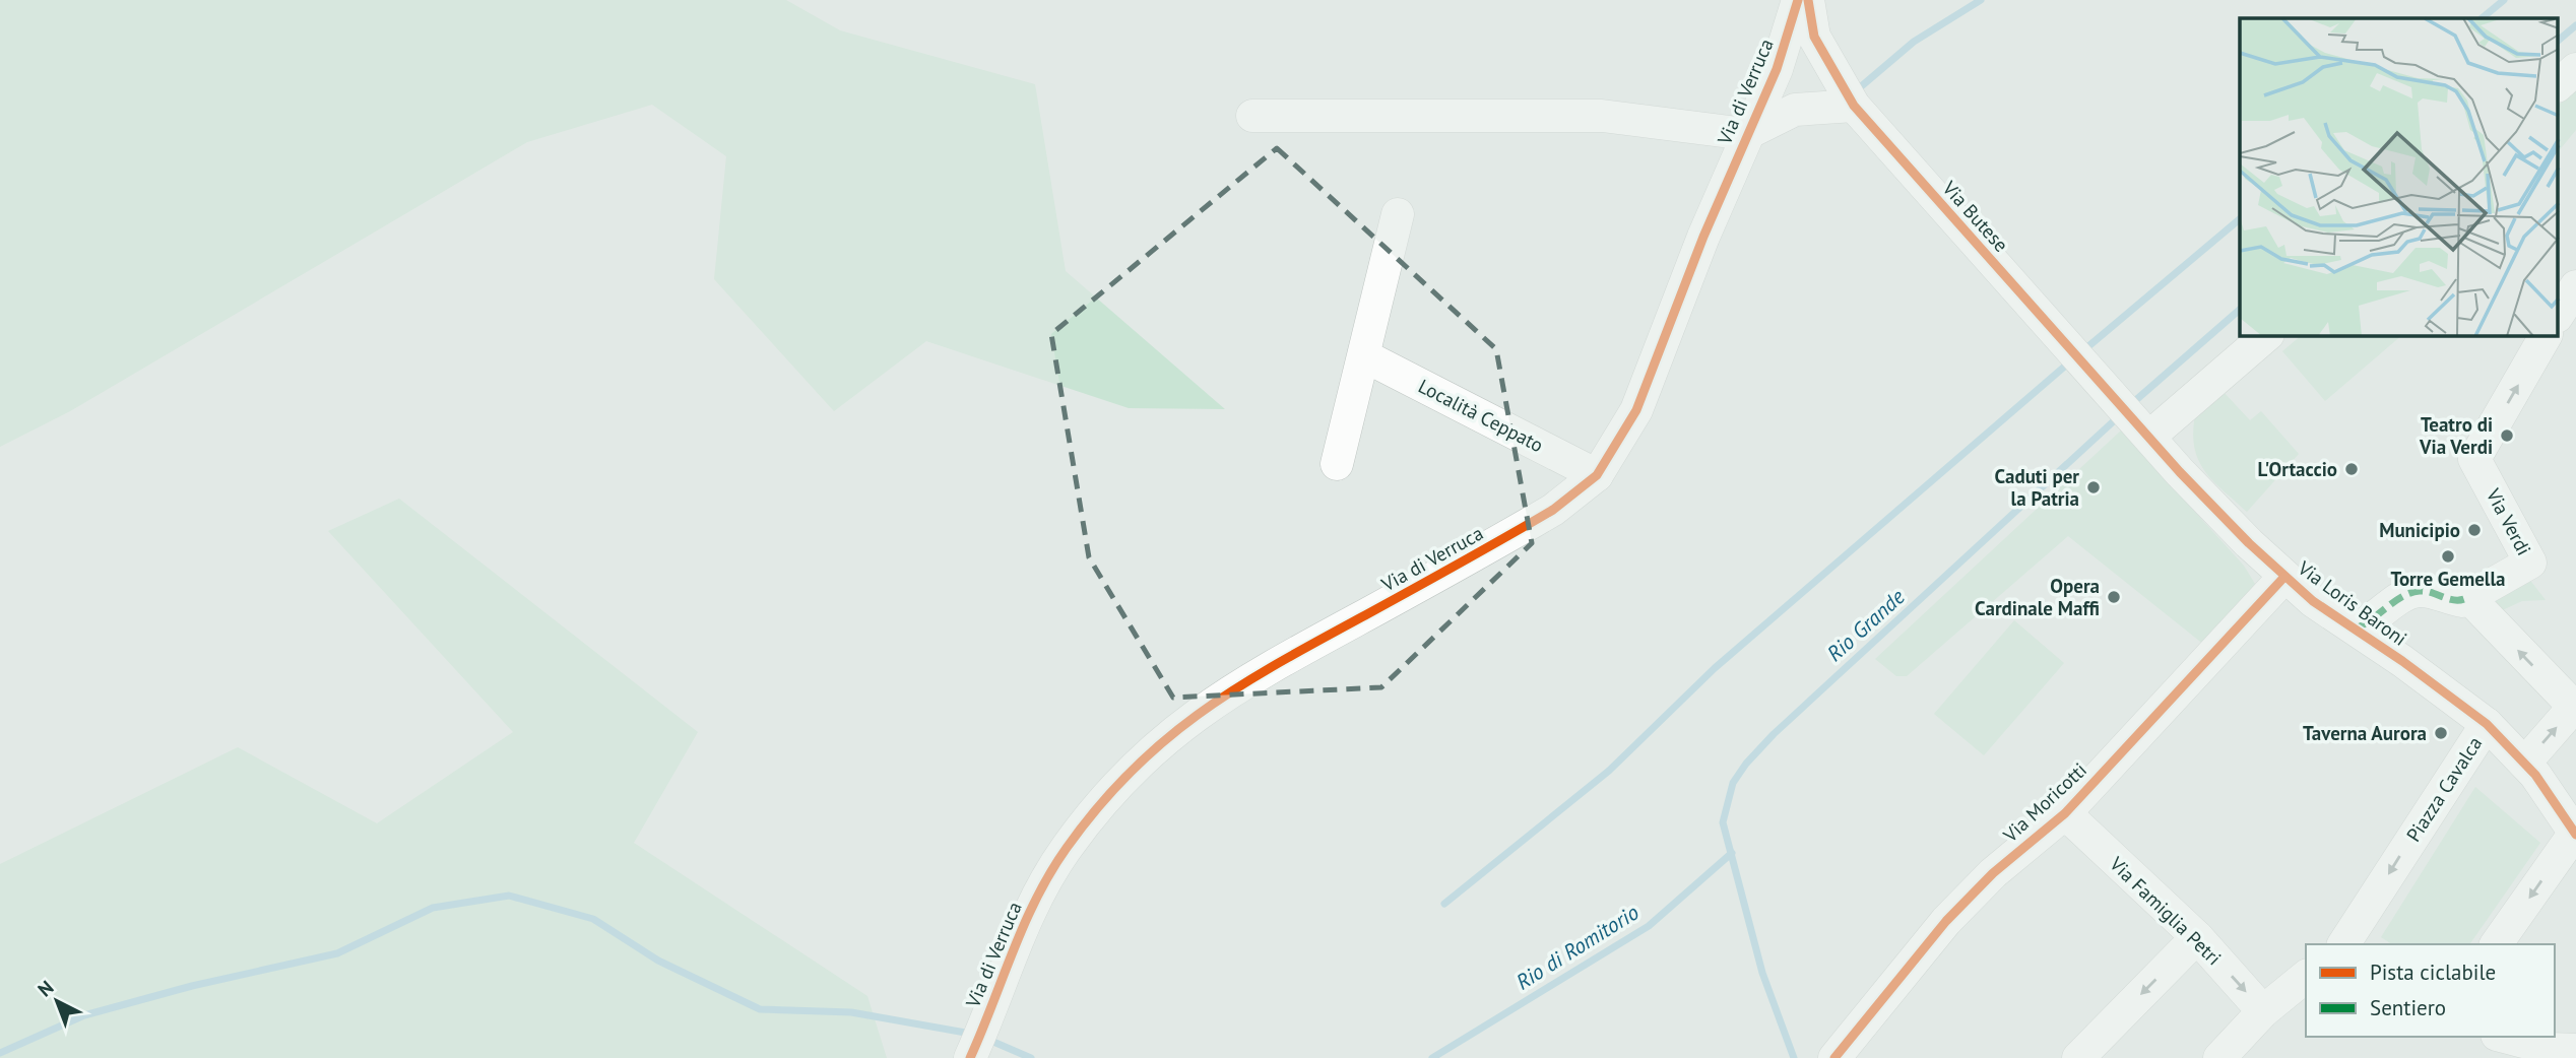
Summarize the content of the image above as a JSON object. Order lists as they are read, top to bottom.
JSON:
{
  "streets": {
    "street": [
      "Via di Verruca",
      "Via Butese",
      "Località Ceppato",
      "Via Verdi",
      "Via Loris Baroni",
      "Piazza Cavalca",
      "Via Moricotti",
      "Via Famiglia Petri"
    ]
  },
  "crossings": [
    ["Via di Verruca", "Via Butese"],
    ["Via di Verruca", "Località Ceppato"],
    ["Via Butese", "Via Loris Baroni"],
    ["Via Loris Baroni", "Piazza Cavalca"],
    ["Via Loris Baroni", "Via Moricotti"],
    ["Via Moricotti", "Via Famiglia Petri"]
  ],
  "one_way": ["Via Verdi", "Piazza Cavalca", "Via Famiglia Petri"],
  "water": ["Rio Grande", "Rio di Romitorio"],
  "places": [
    "Teatro di Via Verdi",
    "L'Ortaccio",
    "Caduti per la Patria",
    "Municipio",
    "Torre Gemella",
    "Opera Cardinale Maffi",
    "Taverna Aurora"
  ],
  "legend": ["Pista ciclabile", "Sentiero"],
  "north": "top left"
}
